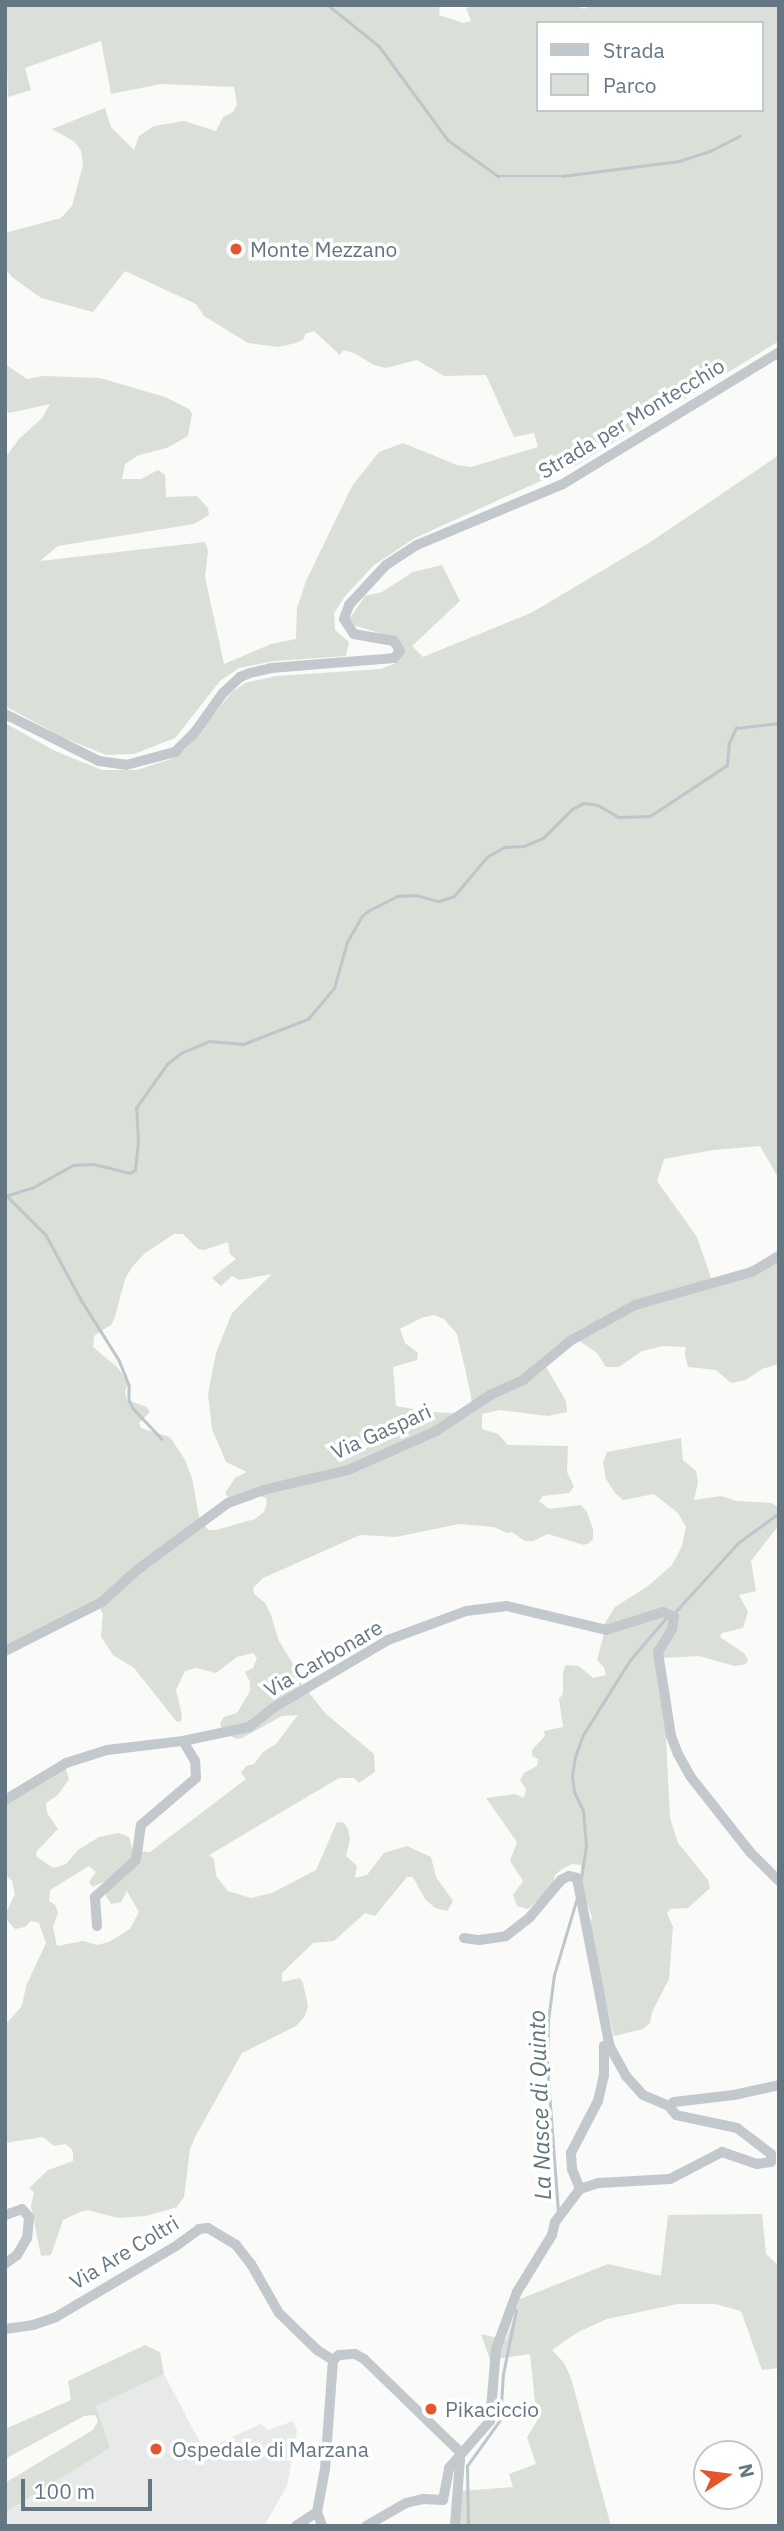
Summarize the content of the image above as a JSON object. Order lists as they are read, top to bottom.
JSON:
{
  "streets": {
    "street": [
      "Strada per Montecchio",
      "Via Gaspari",
      "Via Carbonare",
      "Via Are Coltri"
    ]
  },
  "water": ["La Nasce di Quinto"],
  "places": ["Monte Mezzano", "Pikaciccio", "Ospedale di Marzana"],
  "legend": ["Strada", "Parco"],
  "scale_bar": "100 m",
  "north": "right"
}
